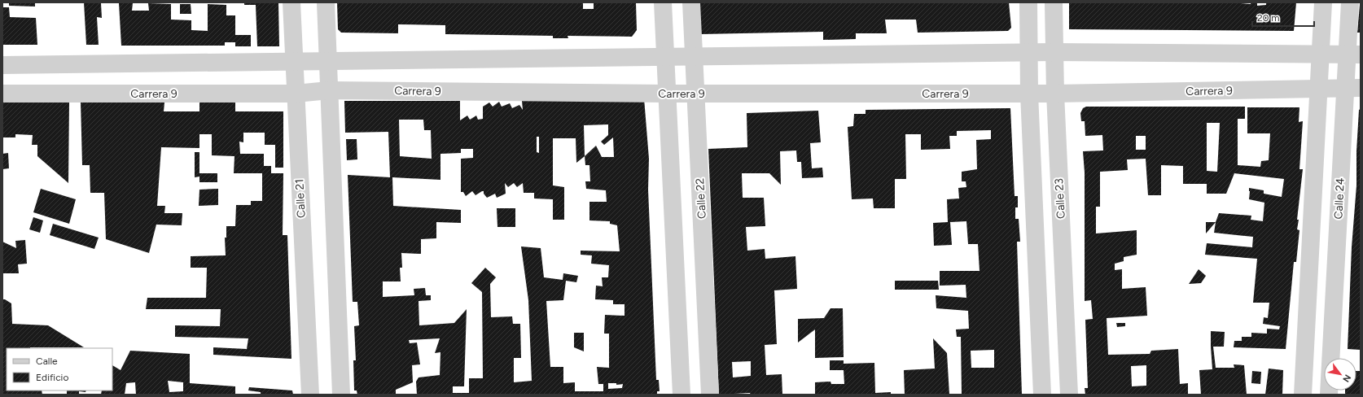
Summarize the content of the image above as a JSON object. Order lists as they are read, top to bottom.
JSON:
{
  "streets": {
    "street": [
      "Carrera 9",
      "Calle 21",
      "Calle 22",
      "Calle 23",
      "Calle 24"
    ]
  },
  "crossings": [
    ["Carrera 9", "Calle 21"],
    ["Carrera 9", "Calle 22"],
    ["Carrera 9", "Calle 23"],
    ["Carrera 9", "Calle 24"]
  ],
  "legend": ["Calle", "Edificio"],
  "scale_bar": "20 m",
  "north": "bottom right"
}
